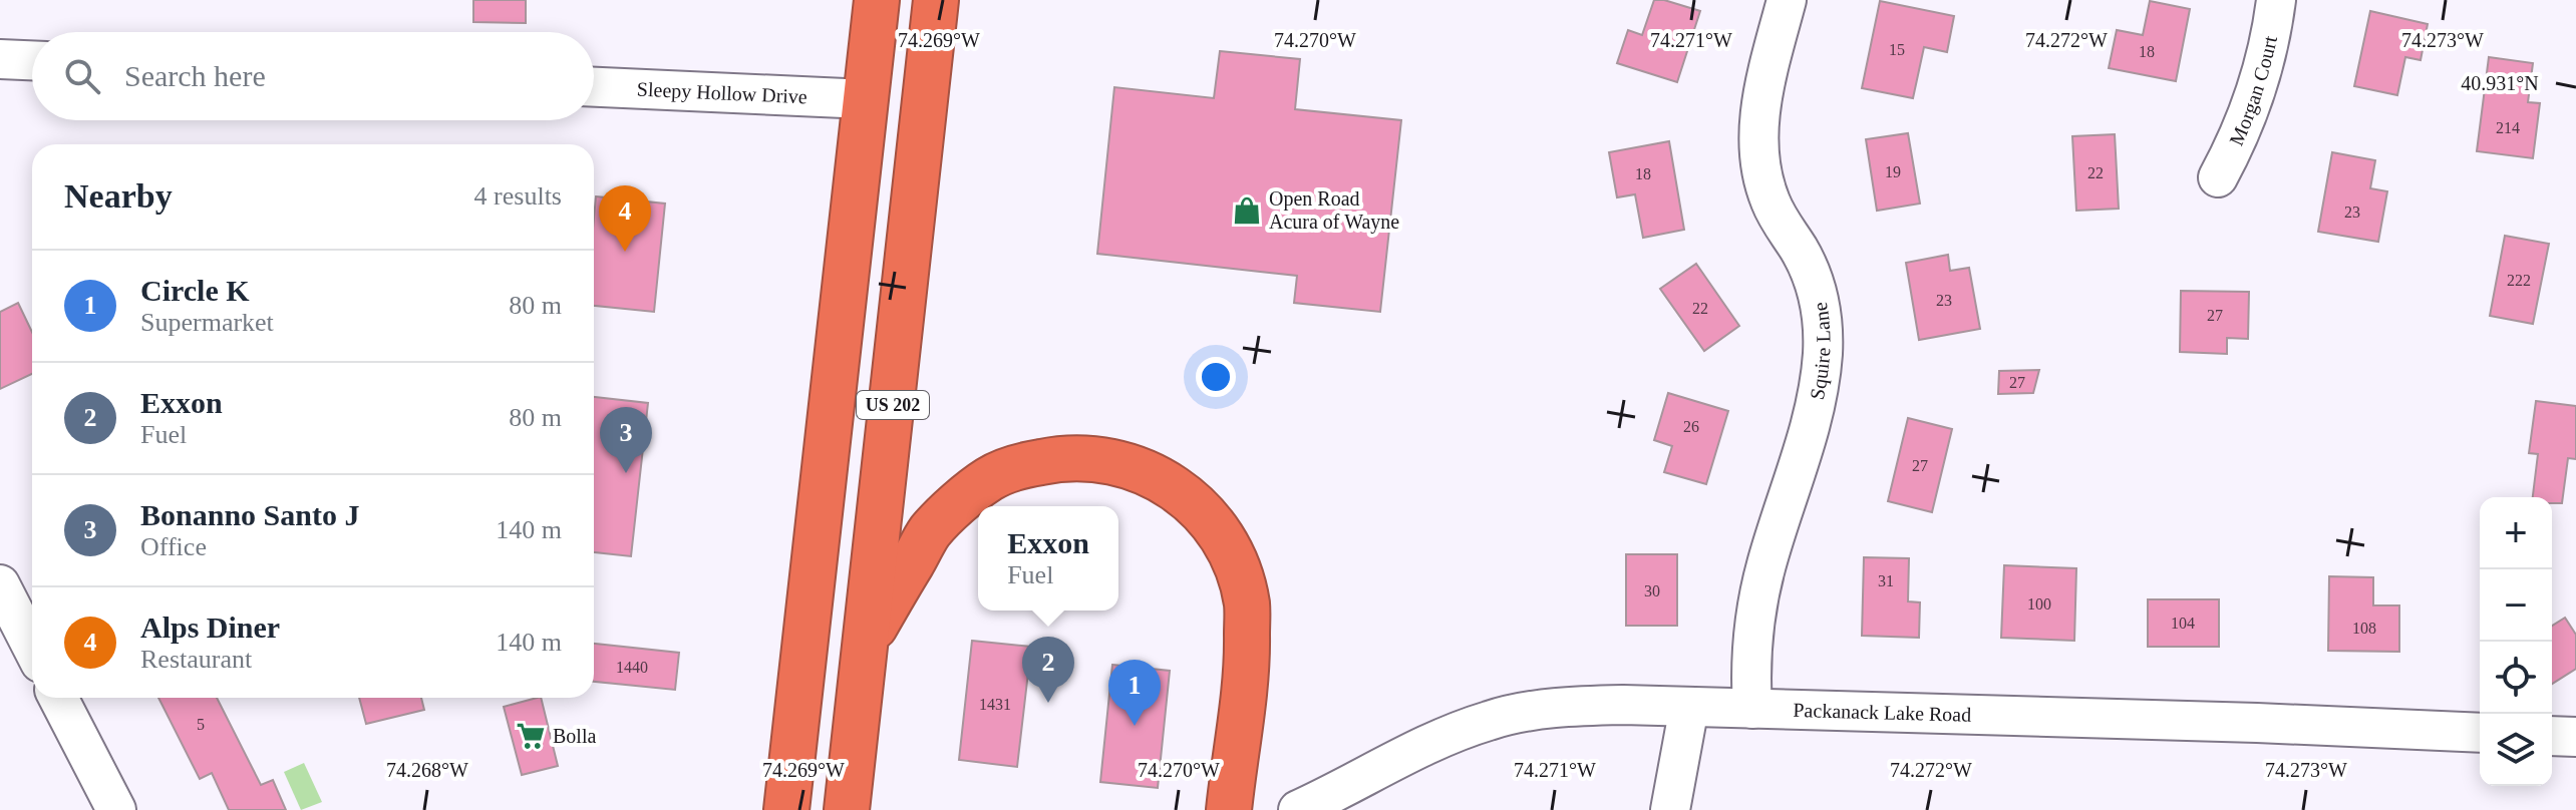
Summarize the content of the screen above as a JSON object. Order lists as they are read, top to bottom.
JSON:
{
  "streets": {
    "highway": ["US 202"],
    "street": [
      "Morgan Court",
      "Sleepy Hollow Drive",
      "Squire Lane",
      "Packanack Lake Road"
    ]
  },
  "crossings": [
    ["Sleepy Hollow Drive", "US 202"],
    ["Squire Lane", "Packanack Lake Road"]
  ],
  "places": {
    "shop": ["Open Road Acura of Wayne"],
    "supermarket": ["Bolla"]
  },
  "house_numbers": [
    "15",
    "18",
    "214",
    "19",
    "22",
    "18",
    "23",
    "222",
    "23",
    "22",
    "27",
    "27",
    "26",
    "27",
    "31",
    "30",
    "100",
    "104",
    "108",
    "1440",
    "1431",
    "5"
  ],
  "page": {
    "search": "Search here",
    "heading": ["Nearby", "4 results"],
    "pins": [
      "4",
      "3",
      "2",
      "1"
    ],
    "list": [
      {
        "mark": "1",
        "name": "Circle K",
        "note": "Supermarket",
        "value": "80 m"
      },
      {
        "mark": "2",
        "name": "Exxon",
        "note": "Fuel",
        "value": "80 m"
      },
      {
        "mark": "3",
        "name": "Bonanno Santo J",
        "note": "Office",
        "value": "140 m"
      },
      {
        "mark": "4",
        "name": "Alps Diner",
        "note": "Restaurant",
        "value": "140 m"
      }
    ],
    "map_buttons": ["+", "−"],
    "popup": ["Exxon", "Fuel"]
  },
  "coordinates": [
    "74.269°W",
    "74.270°W",
    "74.271°W",
    "74.272°W",
    "74.273°W",
    "40.931°N",
    "74.268°W"
  ]
}
